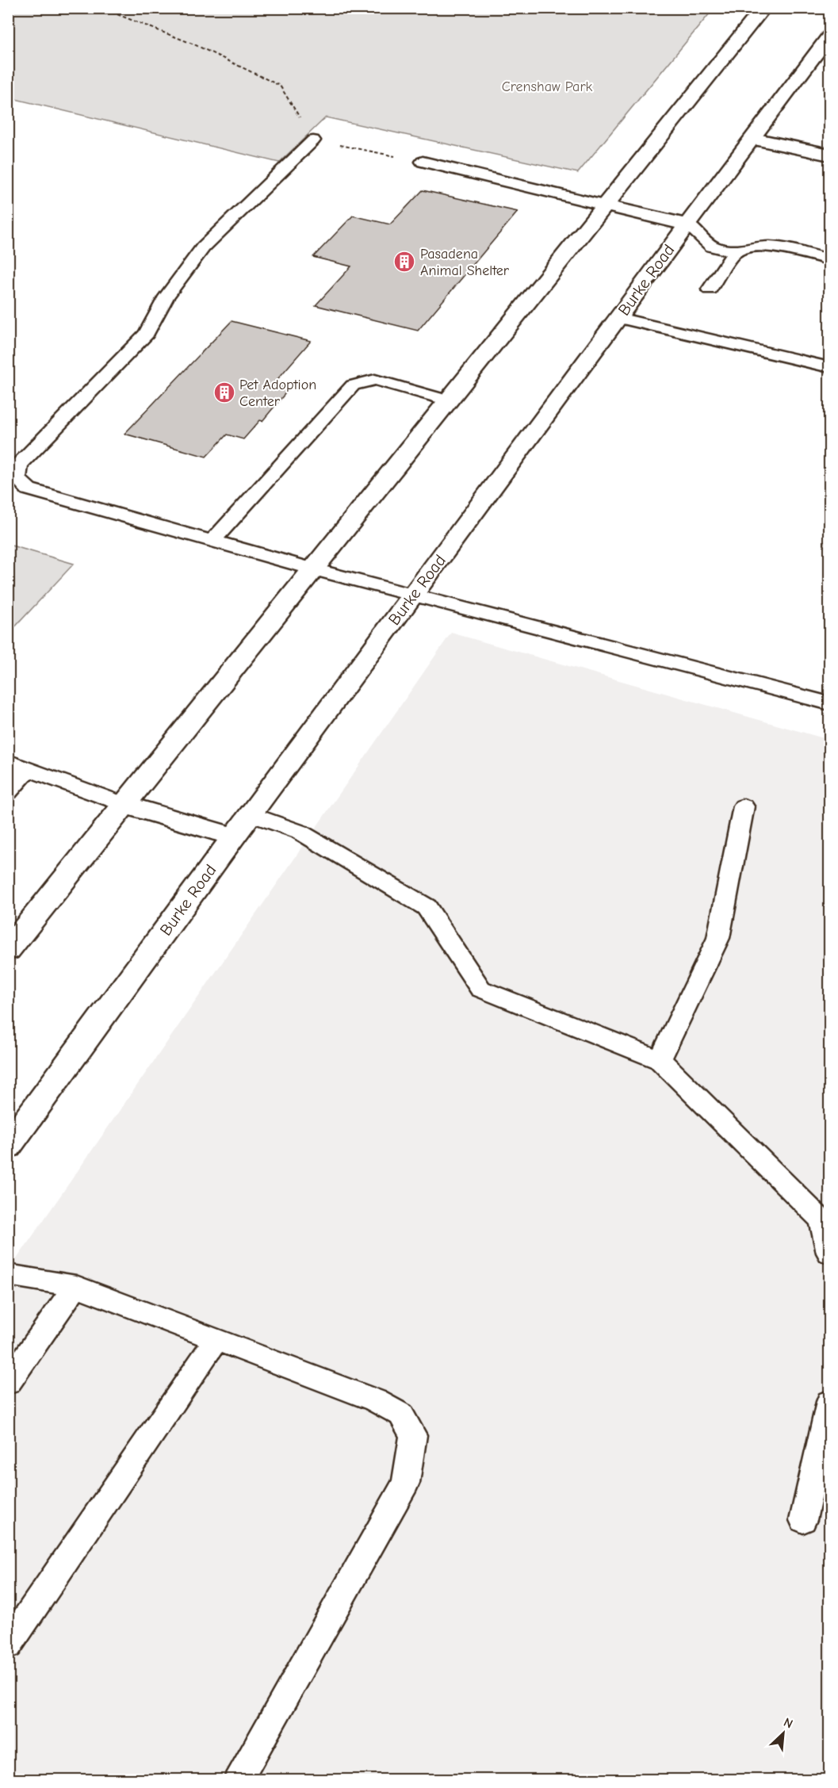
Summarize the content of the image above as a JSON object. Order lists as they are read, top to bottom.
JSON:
{
  "streets": {
    "main road": ["Burke Road"]
  },
  "parks": ["Crenshaw Park"],
  "places": {
    "building": ["Pasadena Animal Shelter", "Pet Adoption Center"]
  },
  "north": "top right"
}
